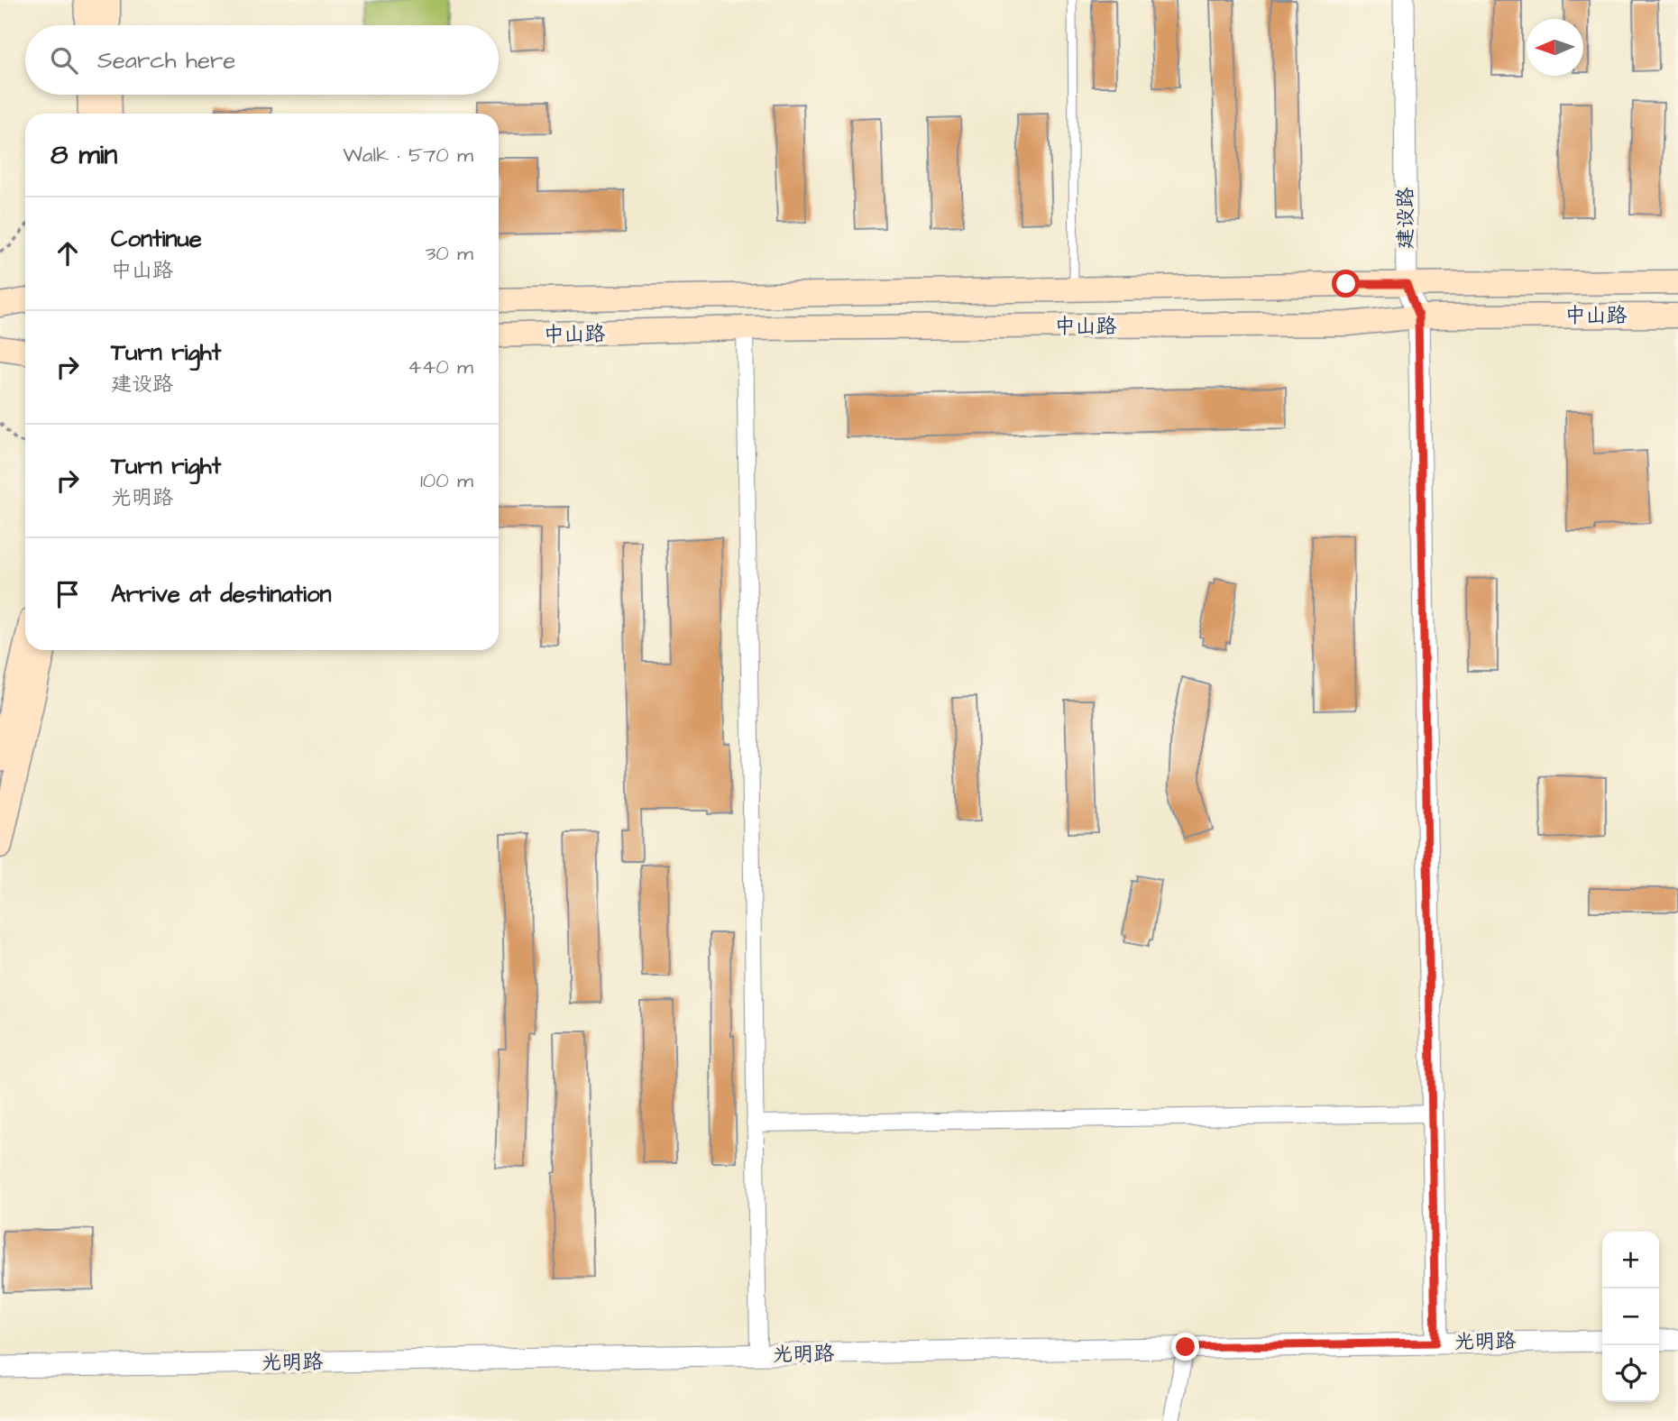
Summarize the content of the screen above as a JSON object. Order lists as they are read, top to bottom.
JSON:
{
  "streets": {
    "main road": ["中山路"],
    "street": ["建设路", "光明路"]
  },
  "crossings": [
    ["建设路", "中山路"],
    ["建设路", "光明路"]
  ],
  "north": "left",
  "page": {
    "search": "Search here",
    "heading": ["8 min", "Walk · 570 m"],
    "list": [
      ["Continue", "中山路", "30 m"],
      ["Turn right", "建设路", "440 m"],
      ["Turn right", "光明路", "100 m"],
      "Arrive at destination"
    ],
    "map_buttons": ["+", "−"]
  }
}
